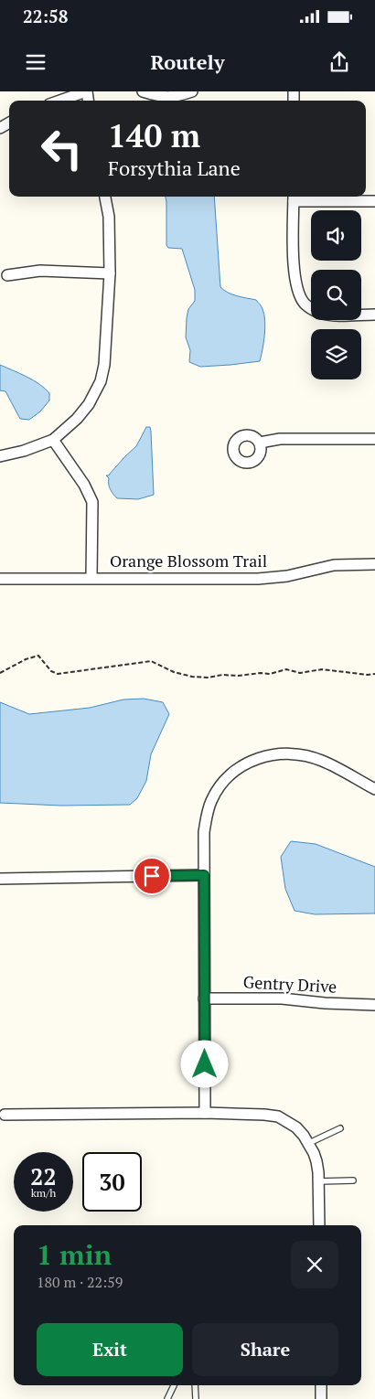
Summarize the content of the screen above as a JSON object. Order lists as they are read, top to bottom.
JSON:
{
  "streets": {
    "street": ["Orange Blossom Trail", "Gentry Drive"]
  },
  "page": {
    "status": "22:58",
    "header": "Routely",
    "turn": ["140 m", "Forsythia Lane"],
    "speed": "22 km/h",
    "limit": "30",
    "heading": ["1 min", "180 m · 22:59"],
    "buttons": ["Exit", "Share"]
  }
}
